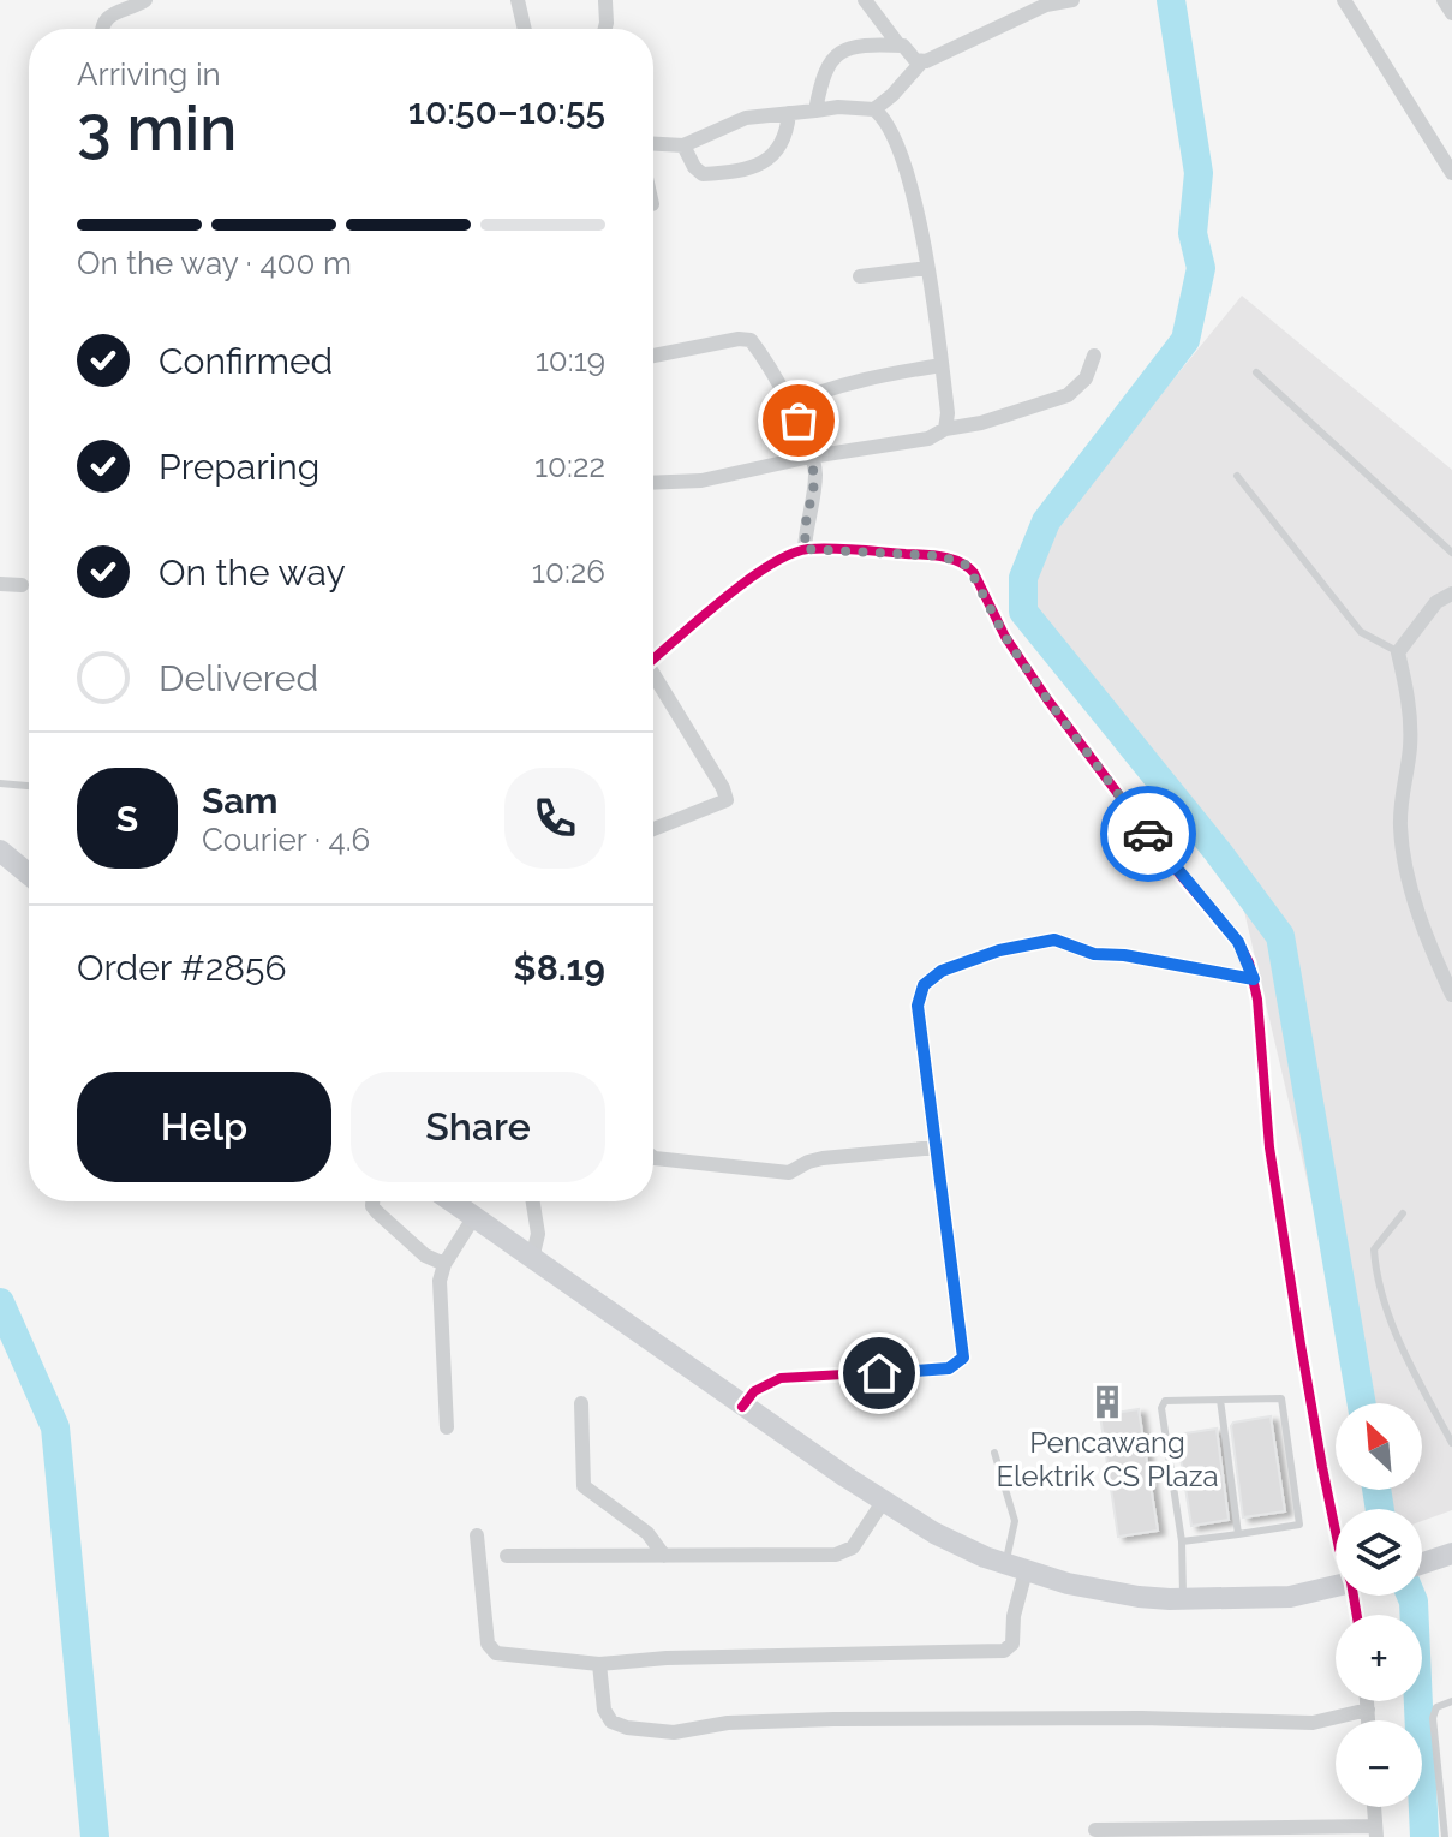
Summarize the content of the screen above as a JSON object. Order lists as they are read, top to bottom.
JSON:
{
  "places": {
    "building": ["Pencawang Elektrik CS Plaza"]
  },
  "north": "top left",
  "page": {
    "heading": ["3 min", "Arriving in", "10:50–10:55"],
    "panel": [
      "Sam",
      "Courier · 4.6",
      "Order #2856",
      "$8.19"
    ],
    "bar": "On the way · 400 m",
    "list": [
      ["Confirmed", "10:19"],
      ["Preparing", "10:22"],
      ["On the way", "10:26"],
      "Delivered"
    ],
    "round": "S",
    "buttons": ["Help", "Share"],
    "map_buttons": ["+", "−"]
  }
}
